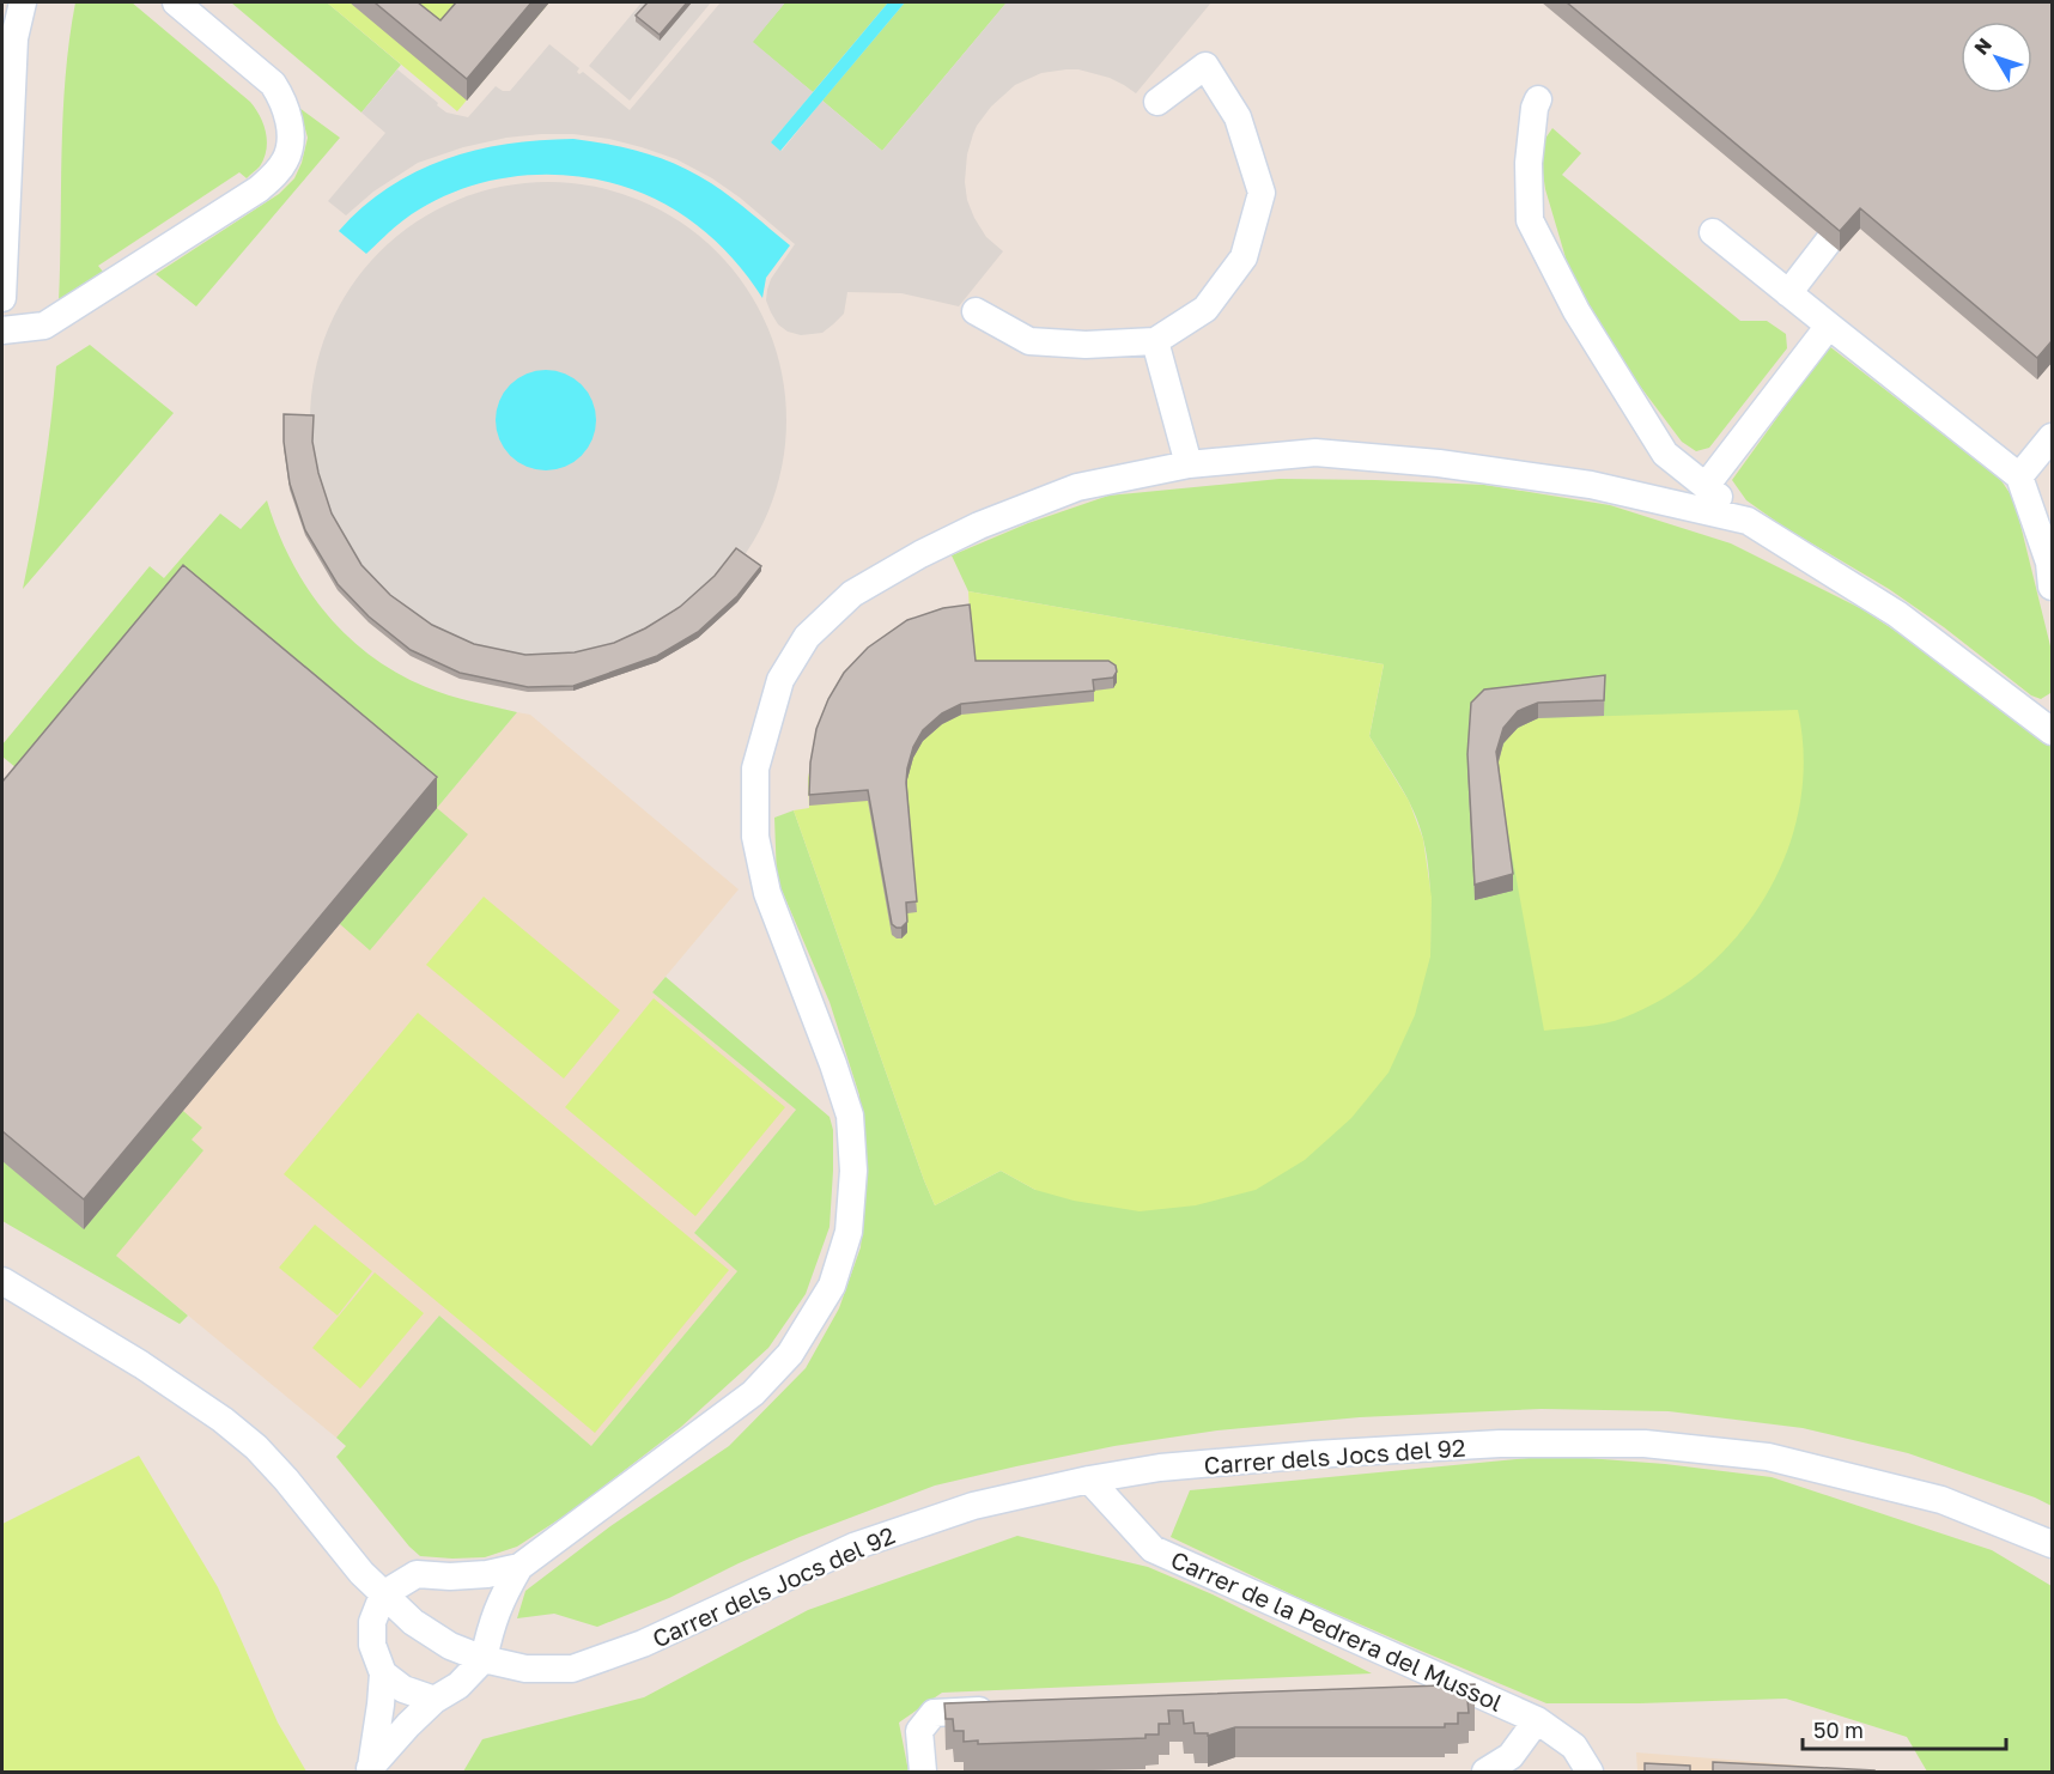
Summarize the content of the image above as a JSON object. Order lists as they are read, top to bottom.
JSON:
{
  "streets": {
    "street": ["Carrer dels Jocs del 92", "Carrer de la Pedrera del Mussol"]
  },
  "crossings": [
    ["Carrer dels Jocs del 92", "Carrer de la Pedrera del Mussol"]
  ],
  "scale_bar": "50 m",
  "north": "top left"
}
